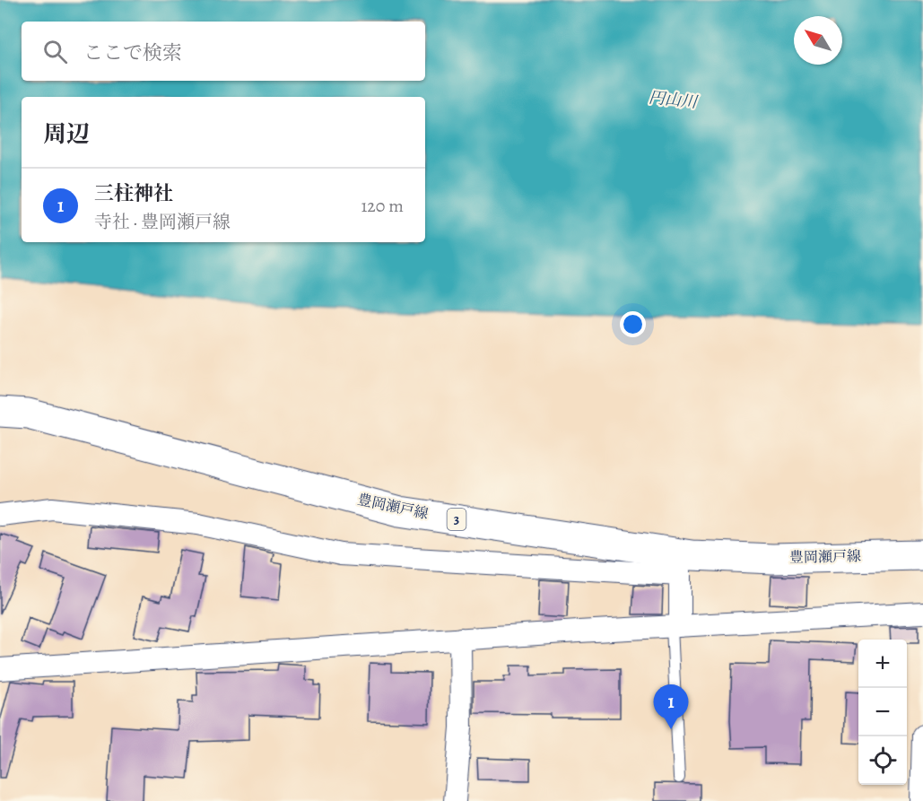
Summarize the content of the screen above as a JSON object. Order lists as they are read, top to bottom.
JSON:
{
  "streets": {
    "main road": ["豊岡瀬戸線", "3"]
  },
  "water": ["円山川"],
  "north": "top left",
  "page": {
    "search": "ここで検索",
    "heading": "周辺",
    "list": [
      {
        "mark": "1",
        "name": "三柱神社",
        "note": "寺社 · 豊岡瀬戸線",
        "value": "120 m"
      }
    ],
    "map_buttons": ["+", "−"],
    "pins": "1"
  }
}
